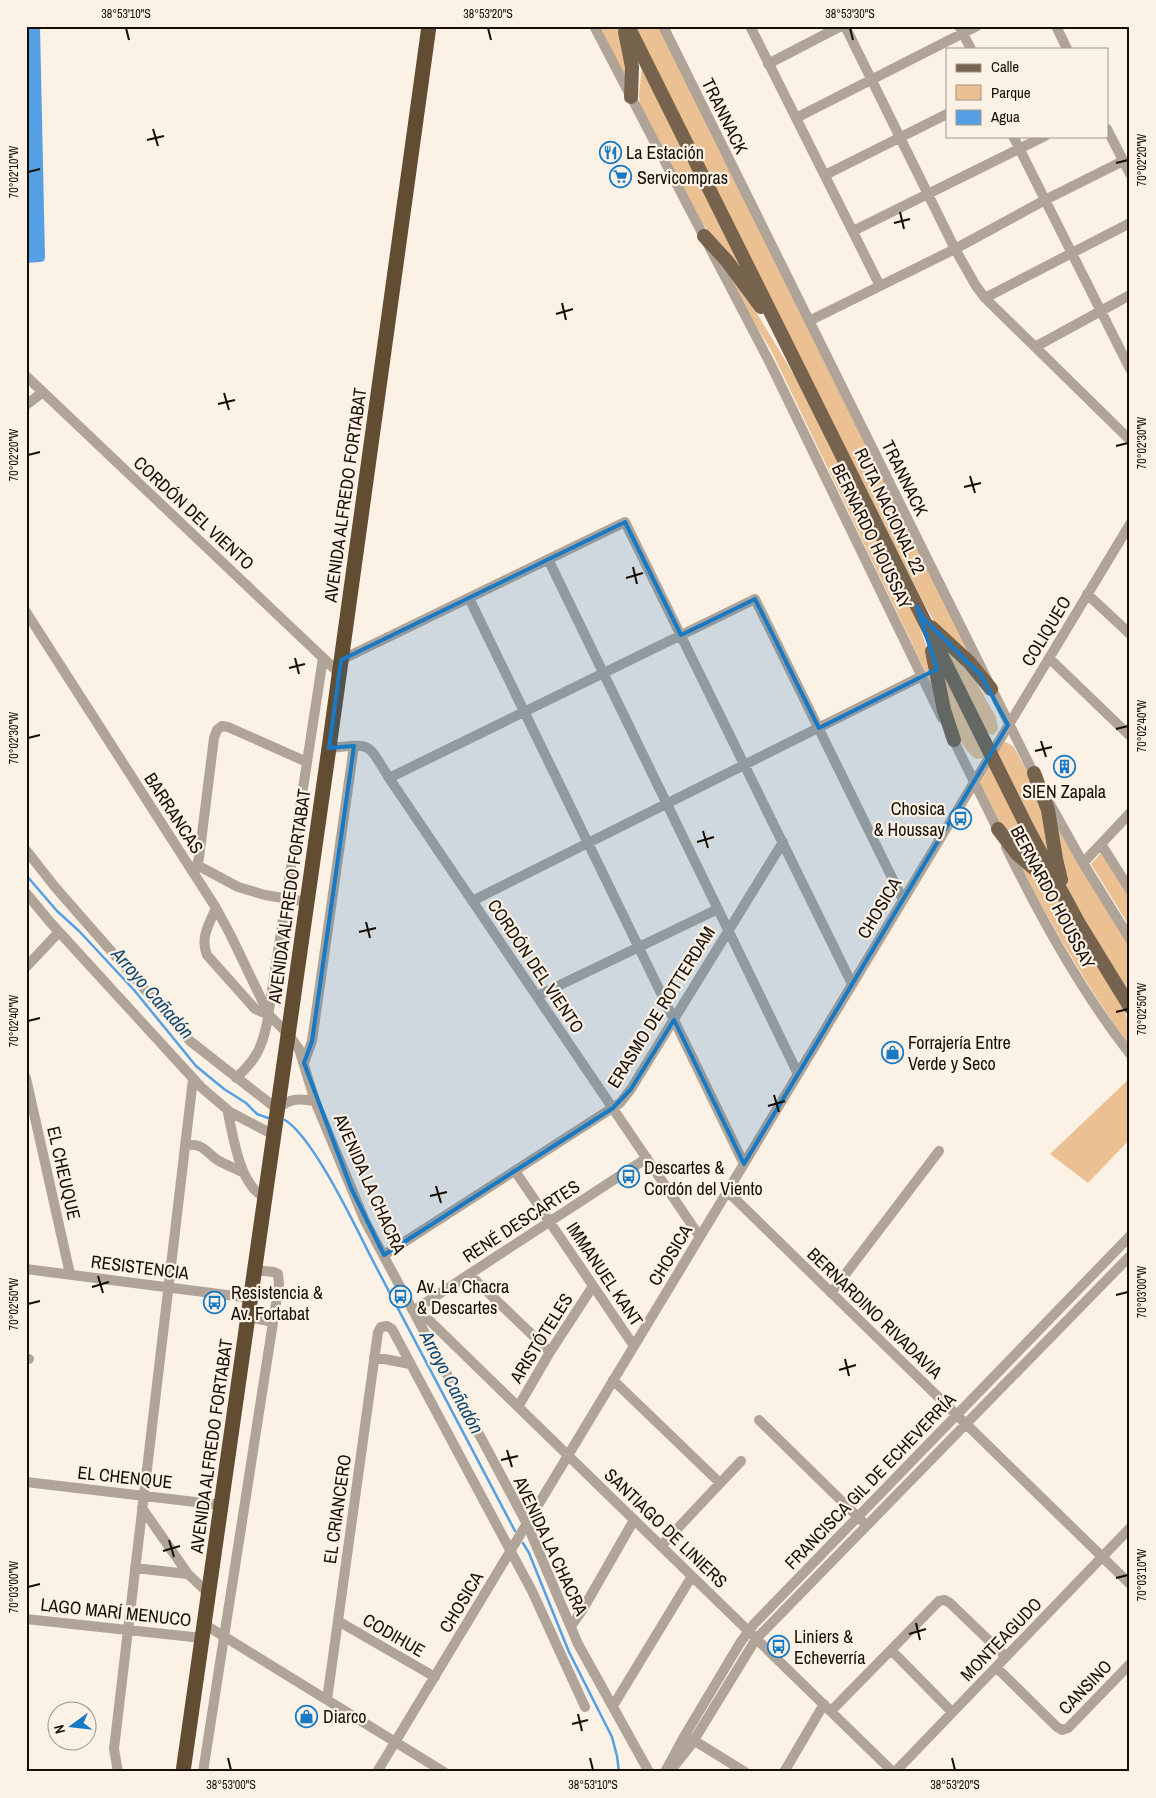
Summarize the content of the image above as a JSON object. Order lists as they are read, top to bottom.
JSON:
{
  "streets": {
    "highway": ["AVENIDA ALFREDO FORTABAT"],
    "main road": ["RUTA NACIONAL 22"],
    "street": [
      "TRANNACK",
      "CORDÓN DEL VIENTO",
      "BERNARDO HOUSSAY",
      "COLIQUEO",
      "BARRANCAS",
      "CHOSICA",
      "ERASMO DE ROTTERDAM",
      "EL CHEUQUE",
      "AVENIDA LA CHACRA",
      "RENÉ DESCARTES",
      "RESISTENCIA",
      "IMMANUEL KANT",
      "BERNARDINO RIVADAVIA",
      "ARISTÓTELES",
      "EL CHENQUE",
      "FRANCISCA GIL DE ECHEVERRÍA",
      "EL CRIANCERO",
      "SANTIAGO DE LINIERS",
      "LAGO MARÍ MENUCO",
      "CODIHUE",
      "MONTEAGUDO",
      "CANSINO"
    ]
  },
  "crossings": [
    ["TRANNACK", "COLIQUEO"],
    ["AVENIDA ALFREDO FORTABAT", "CORDÓN DEL VIENTO"],
    ["AVENIDA ALFREDO FORTABAT", "BARRANCAS"],
    ["AVENIDA ALFREDO FORTABAT", "AVENIDA LA CHACRA"],
    ["AVENIDA ALFREDO FORTABAT", "RESISTENCIA"],
    ["AVENIDA ALFREDO FORTABAT", "EL CHENQUE"],
    ["AVENIDA ALFREDO FORTABAT", "LAGO MARÍ MENUCO"],
    ["RUTA NACIONAL 22", "COLIQUEO"],
    ["RUTA NACIONAL 22", "CHOSICA"],
    ["CORDÓN DEL VIENTO", "CHOSICA"],
    ["CORDÓN DEL VIENTO", "ERASMO DE ROTTERDAM"],
    ["CORDÓN DEL VIENTO", "RENÉ DESCARTES"],
    ["BERNARDO HOUSSAY", "CHOSICA"],
    ["COLIQUEO", "CHOSICA"],
    ["BARRANCAS", "AVENIDA LA CHACRA"],
    ["CHOSICA", "AVENIDA LA CHACRA"],
    ["CHOSICA", "IMMANUEL KANT"],
    ["CHOSICA", "BERNARDINO RIVADAVIA"],
    ["CHOSICA", "SANTIAGO DE LINIERS"],
    ["CHOSICA", "CODIHUE"],
    ["ERASMO DE ROTTERDAM", "AVENIDA LA CHACRA"],
    ["ERASMO DE ROTTERDAM", "IMMANUEL KANT"],
    ["EL CHEUQUE", "RESISTENCIA"],
    ["AVENIDA LA CHACRA", "RENÉ DESCARTES"],
    ["AVENIDA LA CHACRA", "EL CRIANCERO"],
    ["AVENIDA LA CHACRA", "SANTIAGO DE LINIERS"],
    ["RENÉ DESCARTES", "IMMANUEL KANT"],
    ["RENÉ DESCARTES", "SANTIAGO DE LINIERS"],
    ["IMMANUEL KANT", "ARISTÓTELES"],
    ["BERNARDINO RIVADAVIA", "FRANCISCA GIL DE ECHEVERRÍA"],
    ["BERNARDINO RIVADAVIA", "MONTEAGUDO"],
    ["ARISTÓTELES", "SANTIAGO DE LINIERS"],
    ["FRANCISCA GIL DE ECHEVERRÍA", "SANTIAGO DE LINIERS"],
    ["EL CRIANCERO", "CODIHUE"],
    ["SANTIAGO DE LINIERS", "MONTEAGUDO"],
    ["MONTEAGUDO", "CANSINO"]
  ],
  "water": ["Arroyo Cañadón"],
  "places": {
    "restaurant": ["La Estación"],
    "supermarket": ["Servicompras"],
    "building": ["SIEN Zapala"],
    "bus stop": [
      "Chosica & Houssay",
      "Descartes & Cordón del Viento",
      "Av. La Chacra & Descartes",
      "Resistencia & Av. Fortabat",
      "Liniers & Echeverría"
    ],
    "shop": ["Forrajería Entre Verde y Seco", "Diarco"]
  },
  "legend": ["Calle", "Parque", "Agua"],
  "north": "left",
  "coordinates": [
    "38°53'10\"S",
    "38°53'20\"S",
    "38°53'30\"S",
    "70°02'20\"W",
    "70°02'10\"W",
    "70°02'30\"W",
    "70°02'40\"W",
    "70°02'50\"W",
    "70°03'00\"W",
    "70°03'10\"W",
    "38°53'00\"S"
  ]
}
